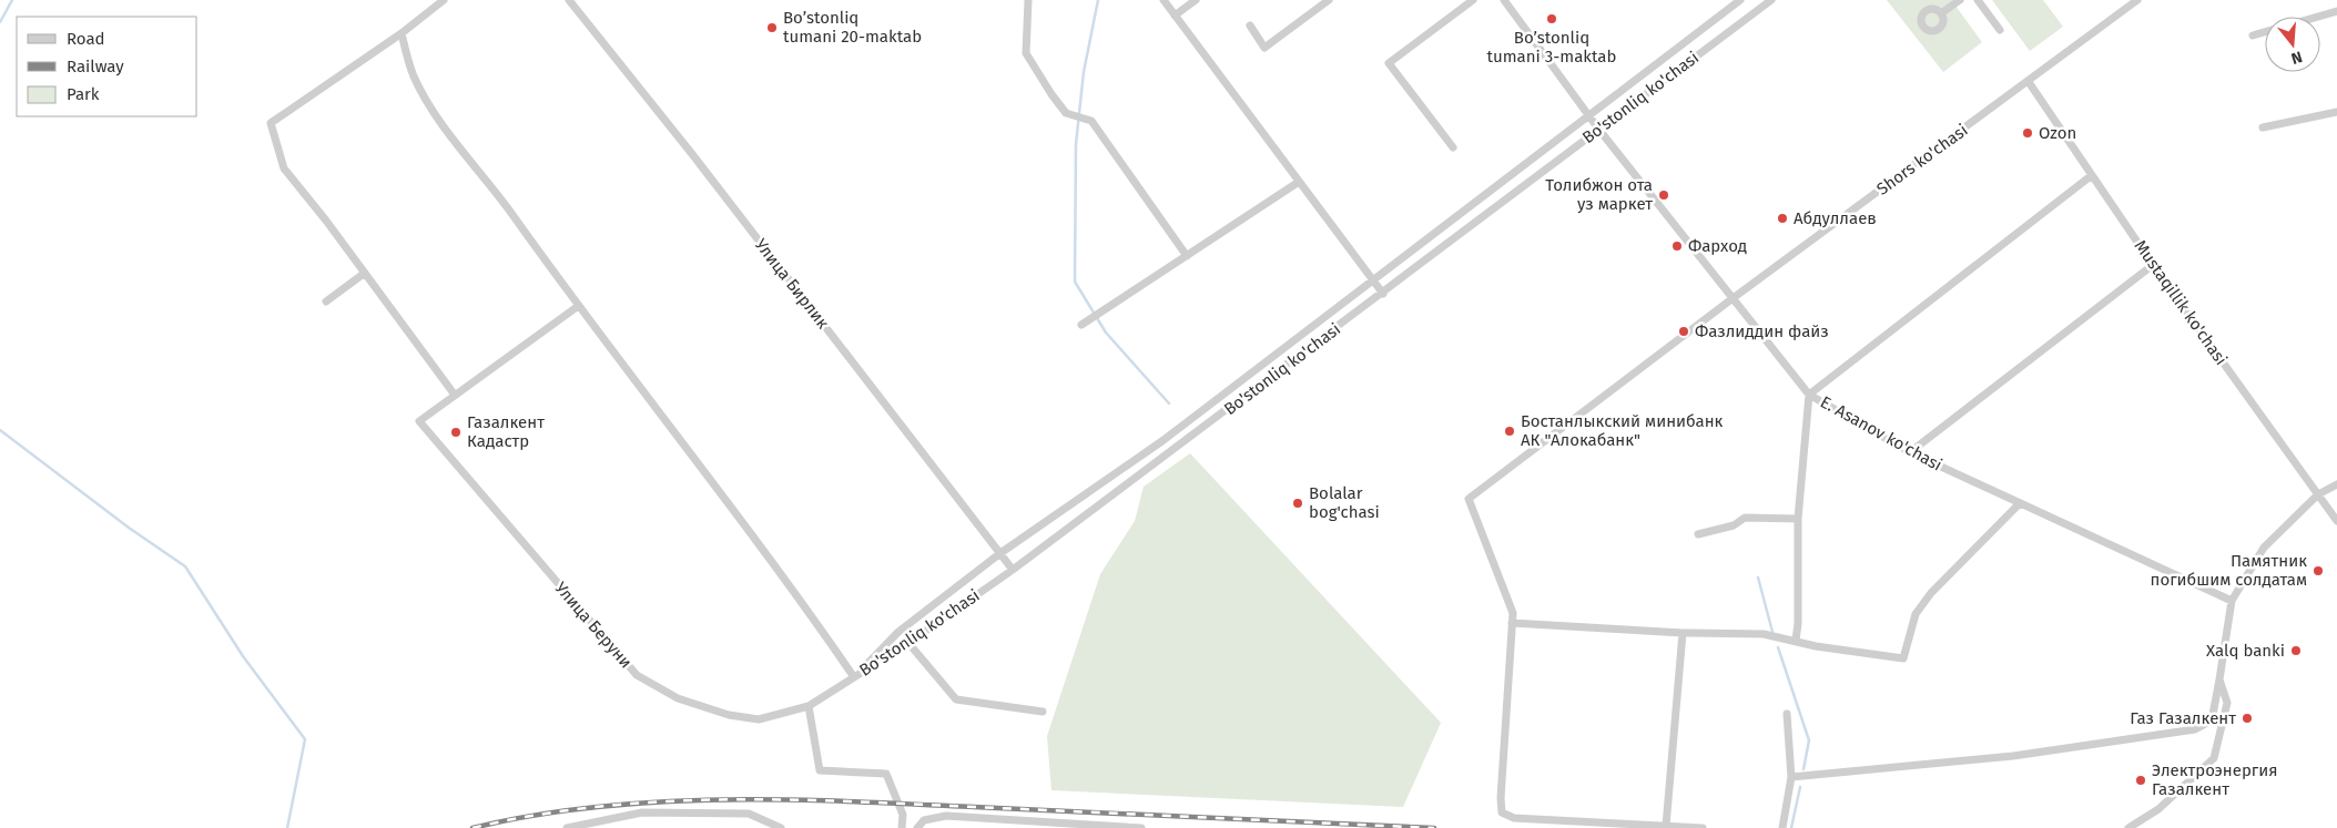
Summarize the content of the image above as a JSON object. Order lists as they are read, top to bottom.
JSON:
{
  "streets": {
    "street": [
      "Bo'stonliq ko'chasi",
      "Shors ko'chasi",
      "Улица Бирлик",
      "Mustaqillik ko'chasi",
      "E. Asanov ko'chasi",
      "Улица Беруни"
    ]
  },
  "crossings": [
    ["Bo'stonliq ko'chasi", "Улица Бирлик"],
    ["Bo'stonliq ko'chasi", "E. Asanov ko'chasi"],
    ["Bo'stonliq ko'chasi", "Улица Беруни"],
    ["Shors ko'chasi", "Mustaqillik ko'chasi"],
    ["Shors ko'chasi", "E. Asanov ko'chasi"]
  ],
  "places": [
    "Bo’stonliq tumani 3-maktab",
    "Bo’stonliq tumani 20-maktab",
    "Ozon",
    "Толибжон ота уз маркет",
    "Абдуллаев",
    "Фарход",
    "Фазлиддин файз",
    "Бостанлыкский минибанк АК \"Алокабанк\"",
    "Газалкент Кадастр",
    "Bolalar bog'chasi",
    "Памятник погибшим солдатам",
    "Xalq banki",
    "Газ Газалкент",
    "Электроэнергия Газалкент"
  ],
  "legend": ["Road", "Railway", "Park"],
  "north": "bottom"
}
